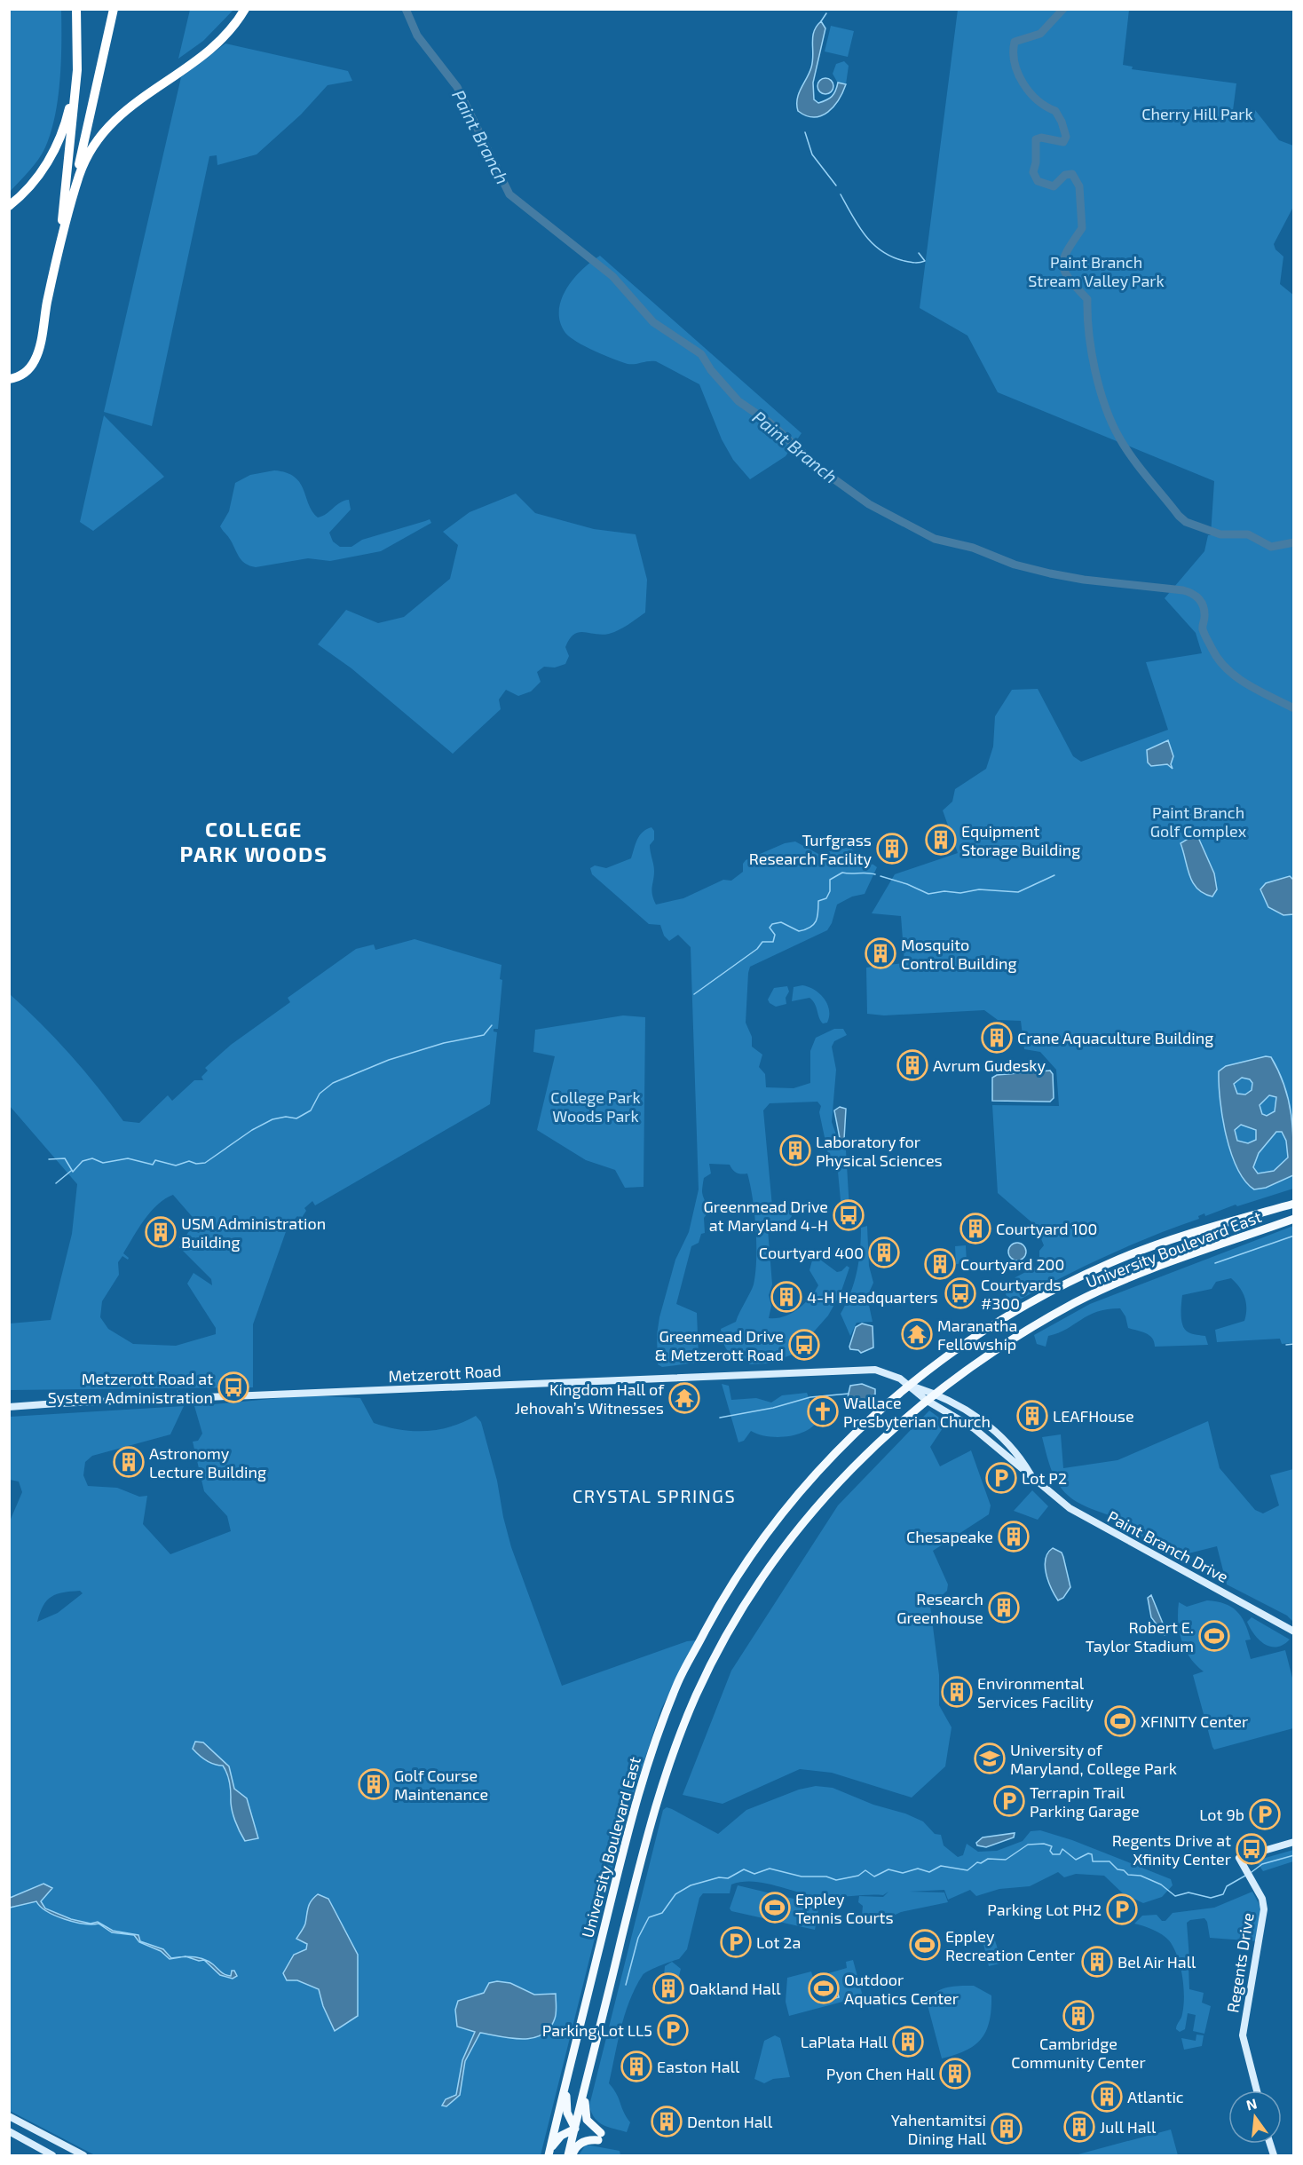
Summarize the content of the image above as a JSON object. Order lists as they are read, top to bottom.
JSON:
{
  "streets": {
    "main road": ["University Boulevard East"],
    "street": ["Metzerott Road", "Paint Branch Drive", "Regents Drive"]
  },
  "crossings": [
    ["University Boulevard East", "Metzerott Road"],
    ["University Boulevard East", "Paint Branch Drive"],
    ["Metzerott Road", "Paint Branch Drive"]
  ],
  "districts": ["COLLEGE PARK WOODS", "CRYSTAL SPRINGS"],
  "water": ["Paint Branch"],
  "parks": [
    "Cherry Hill Park",
    "Paint Branch Stream Valley Park",
    "Paint Branch Golf Complex",
    "College Park Woods Park"
  ],
  "places": {
    "building": [
      "Equipment Storage Building",
      "Turfgrass Research Facility",
      "Mosquito Control Building",
      "Crane Aquaculture Building",
      "Avrum Gudesky",
      "Laboratory for Physical Sciences",
      "Courtyard 100",
      "USM Administration Building",
      "Courtyard 400",
      "Courtyard 200",
      "4-H Headquarters",
      "LEAFHouse",
      "Astronomy Lecture Building",
      "Chesapeake",
      "Research Greenhouse",
      "Environmental Services Facility",
      "Golf Course Maintenance",
      "Bel Air Hall",
      "Oakland Hall",
      "Cambridge Community Center",
      "LaPlata Hall",
      "Easton Hall",
      "Pyon Chen Hall",
      "Atlantic",
      "Denton Hall",
      "Jull Hall",
      "Yahentamitsi Dining Hall"
    ],
    "bus stop": [
      "Greenmead Drive at Maryland 4-H",
      "Courtyards #300",
      "Greenmead Drive & Metzerott Road",
      "Metzerott Road at System Administration",
      "Regents Drive at Xfinity Center"
    ],
    "temple": ["Maranatha Fellowship", "Kingdom Hall of Jehovah’s Witnesses"],
    "church": ["Wallace Presbyterian Church"],
    "parking": [
      "Lot P2",
      "Terrapin Trail Parking Garage",
      "Lot 9b",
      "Parking Lot PH2",
      "Lot 2a",
      "Parking Lot LL5"
    ],
    "sports": [
      "Robert E. Taylor Stadium",
      "XFINITY Center",
      "Eppley Tennis Courts",
      "Eppley Recreation Center",
      "Outdoor Aquatics Center"
    ],
    "school or university": ["University of Maryland, College Park"]
  },
  "north": "top"
}
